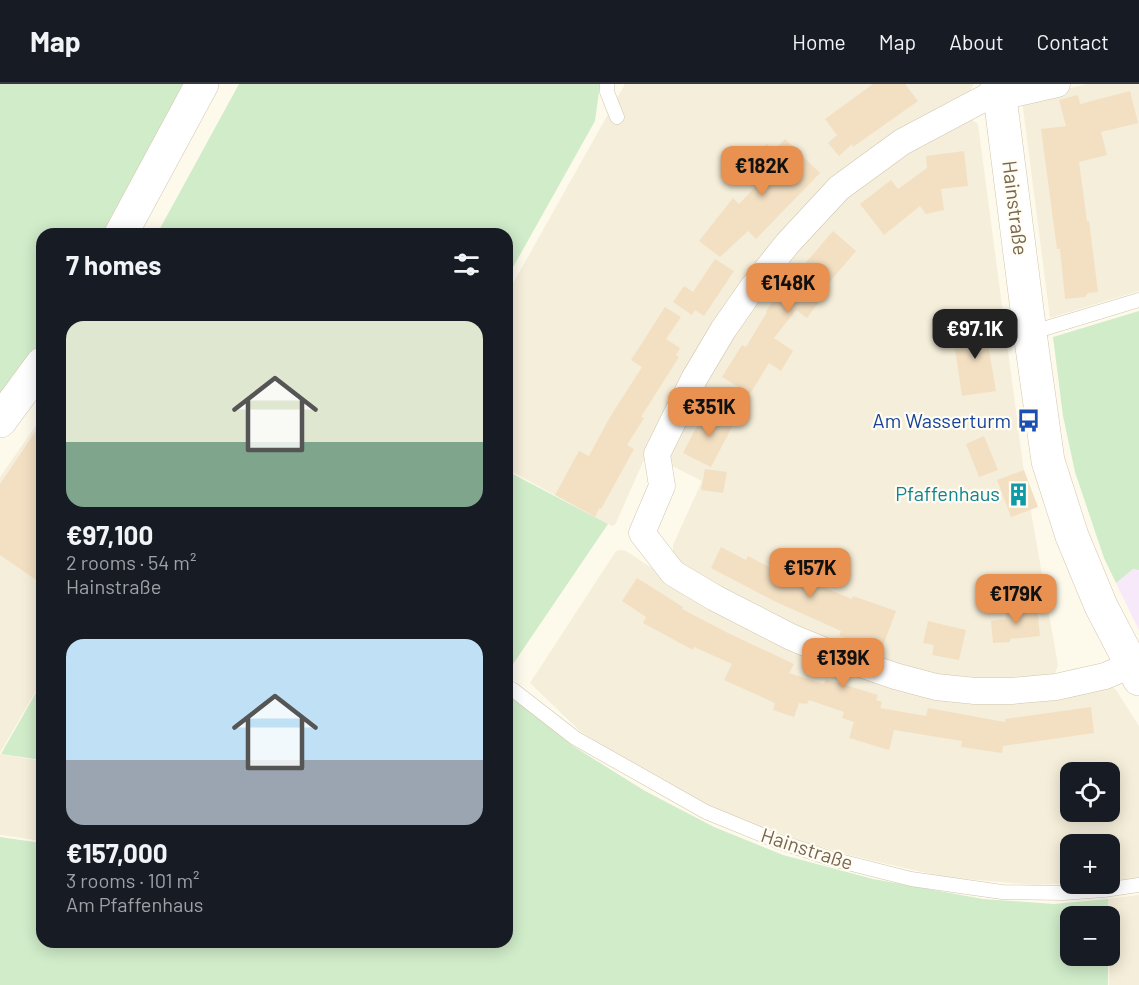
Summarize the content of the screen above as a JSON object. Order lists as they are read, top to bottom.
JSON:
{
  "streets": {
    "street": ["Hainstraße"]
  },
  "places": {
    "bus stop": ["Am Wasserturm"],
    "building": ["Pfaffenhaus"]
  },
  "page": {
    "header": "Map",
    "nav": [
      "Home",
      "Map",
      "About",
      "Contact"
    ],
    "price": [
      "€182K",
      "€148K",
      "€97.1K",
      "€351K",
      "€157K",
      "€179K",
      "€139K"
    ],
    "heading": "7 homes",
    "list": [
      {
        "name": "€97,100",
        "note": "2 rooms · 54 m² · Hainstraße"
      },
      {
        "name": "€157,000",
        "note": "3 rooms · 101 m² · Am Pfaffenhaus"
      }
    ],
    "map_buttons": ["+", "−"]
  }
}
